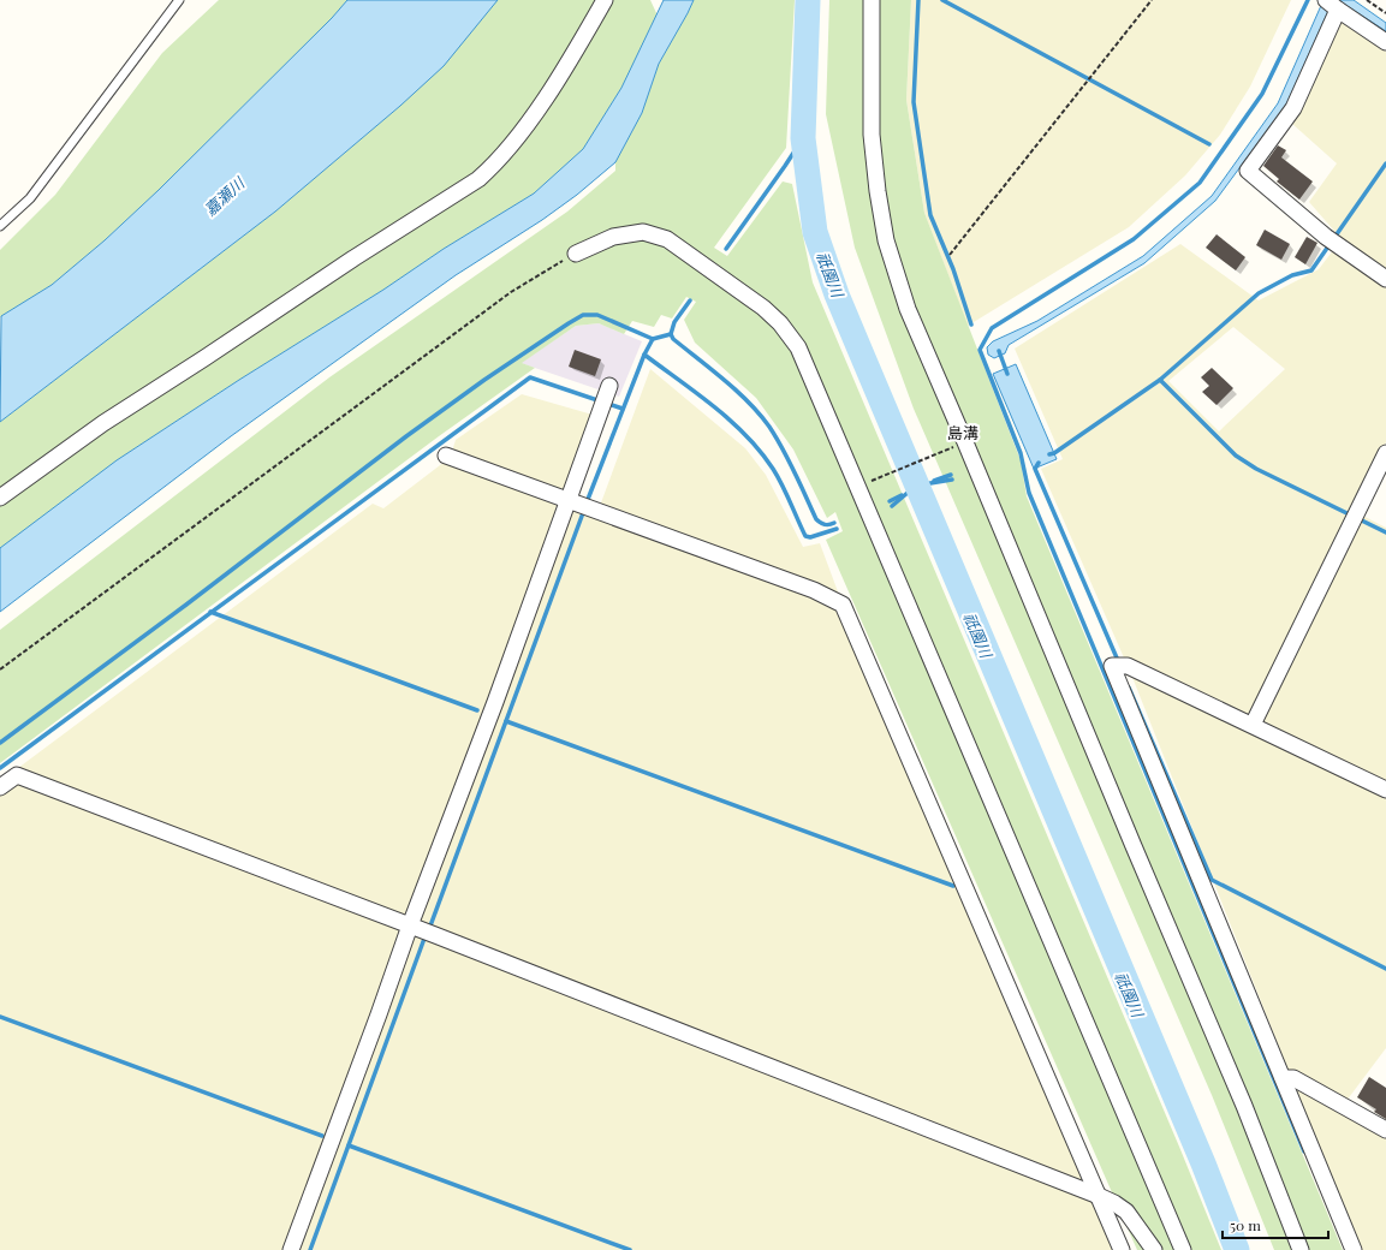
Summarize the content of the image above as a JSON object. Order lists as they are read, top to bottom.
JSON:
{
  "districts": ["島溝"],
  "water": ["嘉瀬川", "祇園川"],
  "scale_bar": "50 m"
}
